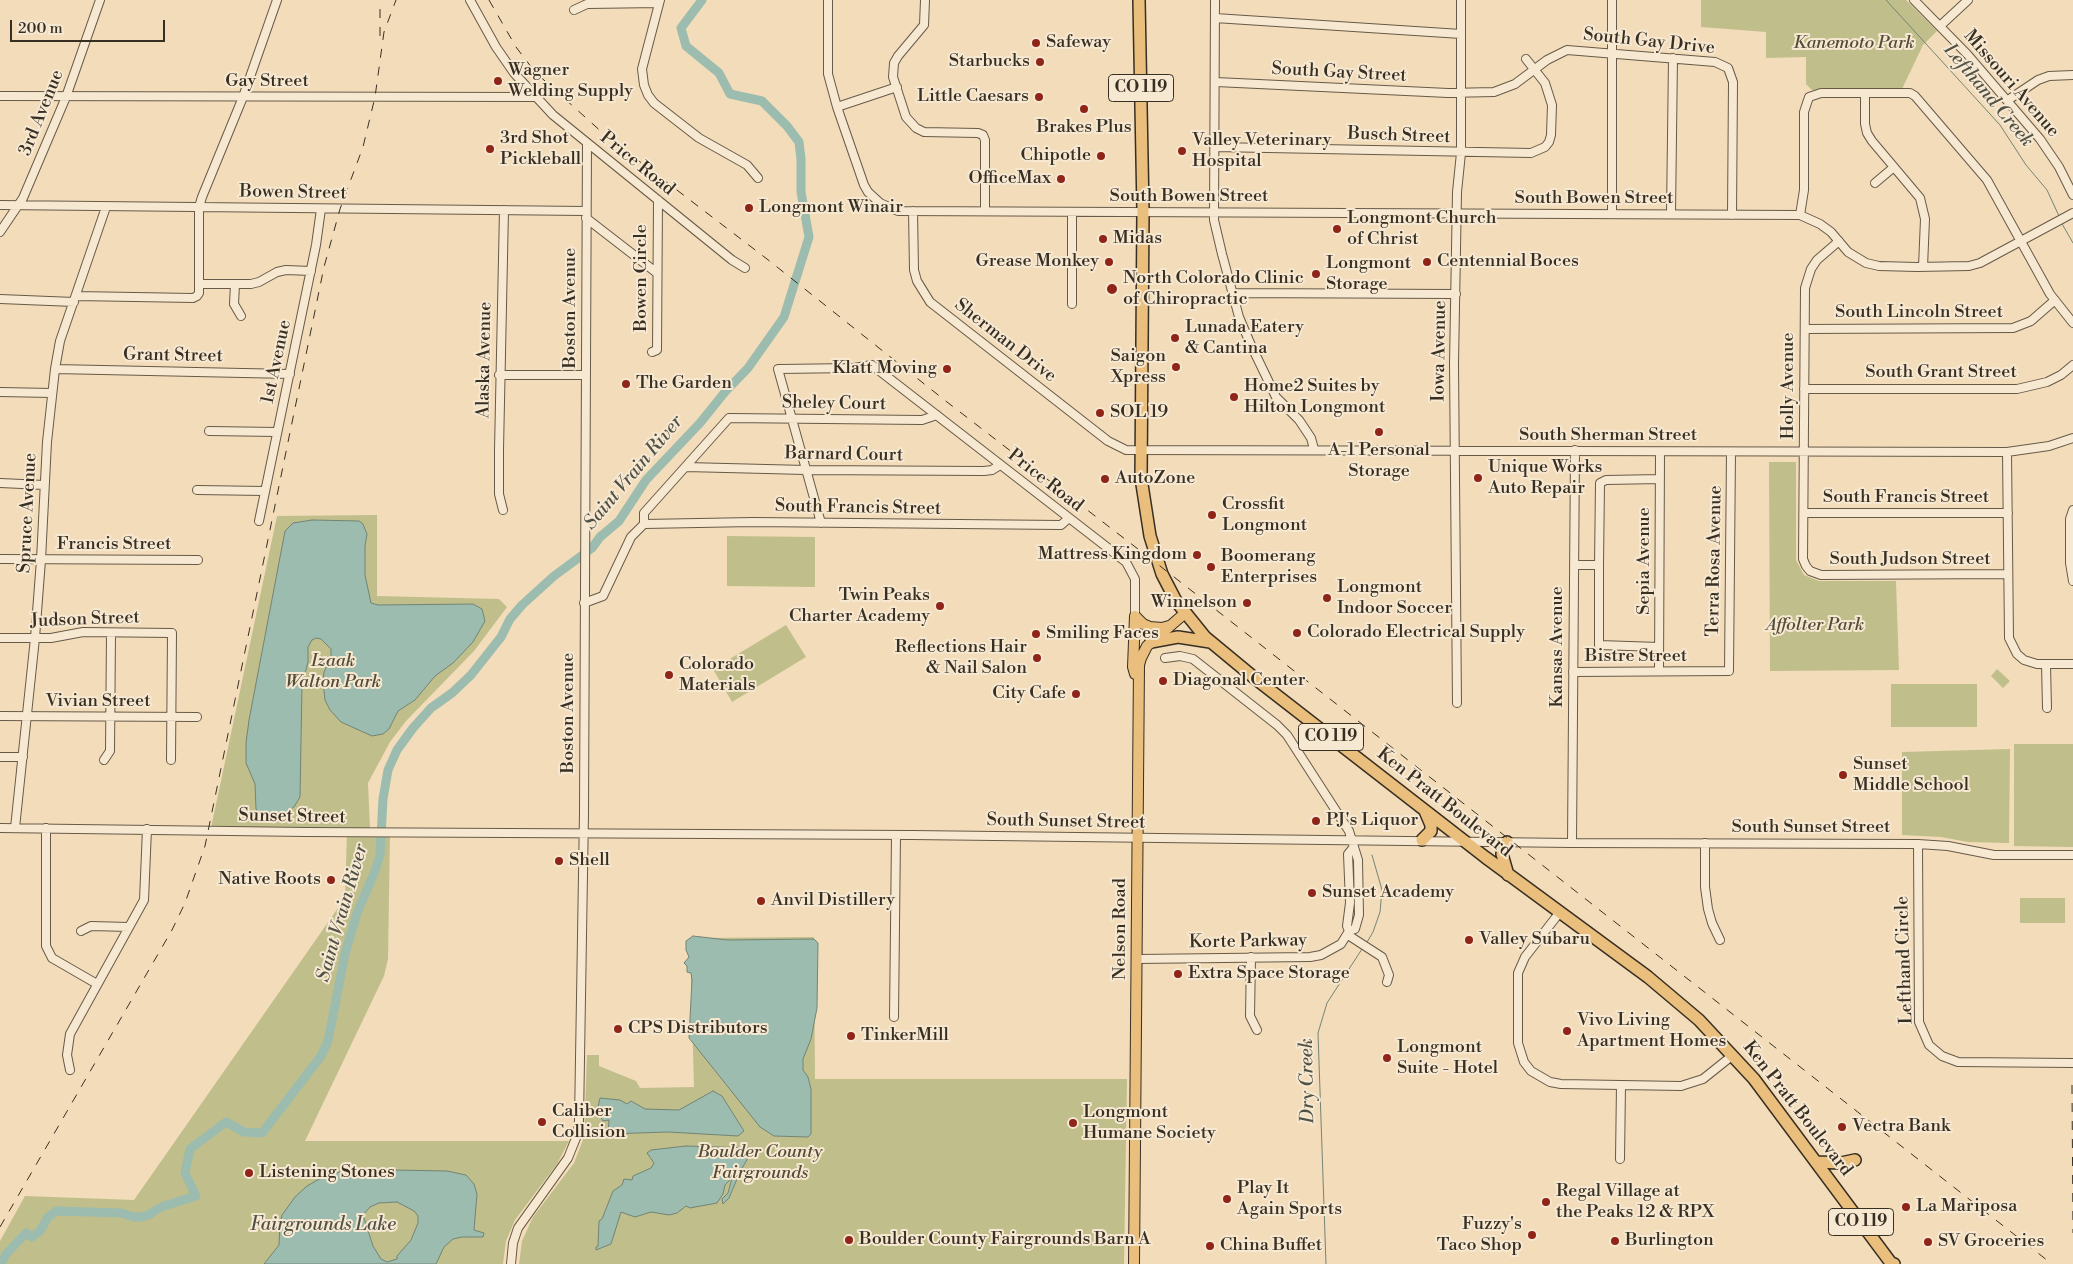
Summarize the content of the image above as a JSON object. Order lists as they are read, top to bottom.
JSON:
{
  "streets": {
    "highway": ["CO 119", "Ken Pratt Boulevard"],
    "main road": ["Nelson Road"],
    "street": [
      "South Gay Drive",
      "South Gay Street",
      "Gay Street",
      "Missouri Avenue",
      "3rd Avenue",
      "Busch Street",
      "Price Road",
      "Bowen Street",
      "South Bowen Street",
      "Bowen Circle",
      "Boston Avenue",
      "South Lincoln Street",
      "Sherman Drive",
      "Iowa Avenue",
      "Grant Street",
      "Alaska Avenue",
      "1st Avenue",
      "South Grant Street",
      "Holly Avenue",
      "Sheley Court",
      "South Sherman Street",
      "Barnard Court",
      "South Francis Street",
      "Spruce Avenue",
      "Francis Street",
      "South Judson Street",
      "Sepia Avenue",
      "Terra Rosa Avenue",
      "Judson Street",
      "Kansas Avenue",
      "Bistre Street",
      "Vivian Street",
      "Sunset Street",
      "South Sunset Street",
      "Korte Parkway",
      "Lefthand Circle"
    ]
  },
  "crossings": [
    ["South Gay Drive", "South Gay Street"],
    ["South Gay Drive", "Busch Street"],
    ["South Gay Drive", "South Bowen Street"],
    ["South Gay Drive", "Iowa Avenue"],
    ["South Gay Street", "Iowa Avenue"],
    ["Gay Street", "3rd Avenue"],
    ["Gay Street", "Price Road"],
    ["3rd Avenue", "Bowen Street"],
    ["Busch Street", "Iowa Avenue"],
    ["Price Road", "Bowen Circle"],
    ["Price Road", "Boston Avenue"],
    ["Price Road", "Sheley Court"],
    ["Price Road", "Barnard Court"],
    ["Price Road", "South Francis Street"],
    ["Price Road", "Nelson Road"],
    ["Bowen Street", "Boston Avenue"],
    ["Bowen Street", "Alaska Avenue"],
    ["Bowen Street", "1st Avenue"],
    ["Bowen Street", "Spruce Avenue"],
    ["South Bowen Street", "Sherman Drive"],
    ["South Bowen Street", "Iowa Avenue"],
    ["South Bowen Street", "Holly Avenue"],
    ["South Bowen Street", "Ken Pratt Boulevard"],
    ["Boston Avenue", "Sunset Street"],
    ["Boston Avenue", "South Sunset Street"],
    ["South Lincoln Street", "Holly Avenue"],
    ["Sherman Drive", "South Sherman Street"],
    ["Sherman Drive", "Ken Pratt Boulevard"],
    ["Iowa Avenue", "South Sherman Street"],
    ["Grant Street", "1st Avenue"],
    ["Grant Street", "Spruce Avenue"],
    ["South Grant Street", "Holly Avenue"],
    ["Holly Avenue", "South Sherman Street"],
    ["Holly Avenue", "South Francis Street"],
    ["Holly Avenue", "South Judson Street"],
    ["Sheley Court", "Barnard Court"],
    ["South Sherman Street", "Sepia Avenue"],
    ["South Sherman Street", "Terra Rosa Avenue"],
    ["South Sherman Street", "Kansas Avenue"],
    ["South Sherman Street", "Ken Pratt Boulevard"],
    ["Spruce Avenue", "Francis Street"],
    ["Spruce Avenue", "Judson Street"],
    ["Spruce Avenue", "Vivian Street"],
    ["Spruce Avenue", "Sunset Street"],
    ["Sepia Avenue", "Bistre Street"],
    ["Terra Rosa Avenue", "Bistre Street"],
    ["Judson Street", "Vivian Street"],
    ["Kansas Avenue", "Bistre Street"],
    ["Kansas Avenue", "South Sunset Street"],
    ["Ken Pratt Boulevard", "South Sunset Street"],
    ["Ken Pratt Boulevard", "Nelson Road"],
    ["Sunset Street", "South Sunset Street"],
    ["South Sunset Street", "Nelson Road"],
    ["South Sunset Street", "Lefthand Circle"],
    ["Nelson Road", "Korte Parkway"]
  ],
  "water": [
    "Lefthand Creek",
    "Saint Vrain River",
    "Dry Creek",
    "Fairgrounds Lake"
  ],
  "parks": [
    "Kanemoto Park",
    "Affolter Park",
    "Izaak Walton Park",
    "Boulder County Fairgrounds"
  ],
  "places": [
    "Safeway",
    "Starbucks",
    "Wagner Welding Supply",
    "Little Caesars",
    "Brakes Plus",
    "3rd Shot Pickleball",
    "Valley Veterinary Hospital",
    "Chipotle",
    "OfficeMax",
    "Longmont Winair",
    "Longmont Church of Christ",
    "Midas",
    "Grease Monkey",
    "Centennial Boces",
    "Longmont Storage",
    "North Colorado Clinic of Chiropractic",
    "Lunada Eatery & Cantina",
    "Saigon Xpress",
    "Klatt Moving",
    "The Garden",
    "Home2 Suites by Hilton Longmont",
    "SOL 19",
    "A-1 Personal Storage",
    "Unique Works Auto Repair",
    "AutoZone",
    "Crossfit Longmont",
    "Mattress Kingdom",
    "Boomerang Enterprises",
    "Longmont Indoor Soccer",
    "Winnelson",
    "Twin Peaks Charter Academy",
    "Colorado Electrical Supply",
    "Smiling Faces",
    "Reflections Hair & Nail Salon",
    "Colorado Materials",
    "Diagonal Center",
    "City Cafe",
    "Sunset Middle School",
    "PJ's Liquor",
    "Shell",
    "Native Roots",
    "Sunset Academy",
    "Anvil Distillery",
    "Valley Subaru",
    "Extra Space Storage",
    "CPS Distributors",
    "Vivo Living Apartment Homes",
    "TinkerMill",
    "Longmont Suite - Hotel",
    "Caliber Collision",
    "Longmont Humane Society",
    "Vectra Bank",
    "Listening Stones",
    "Play It Again Sports",
    "Regal Village at the Peaks 12 & RPX",
    "La Mariposa",
    "Fuzzy's Taco Shop",
    "Boulder County Fairgrounds Barn A",
    "Burlington",
    "SV Groceries",
    "China Buffet"
  ],
  "scale_bar": "200 m"
}
